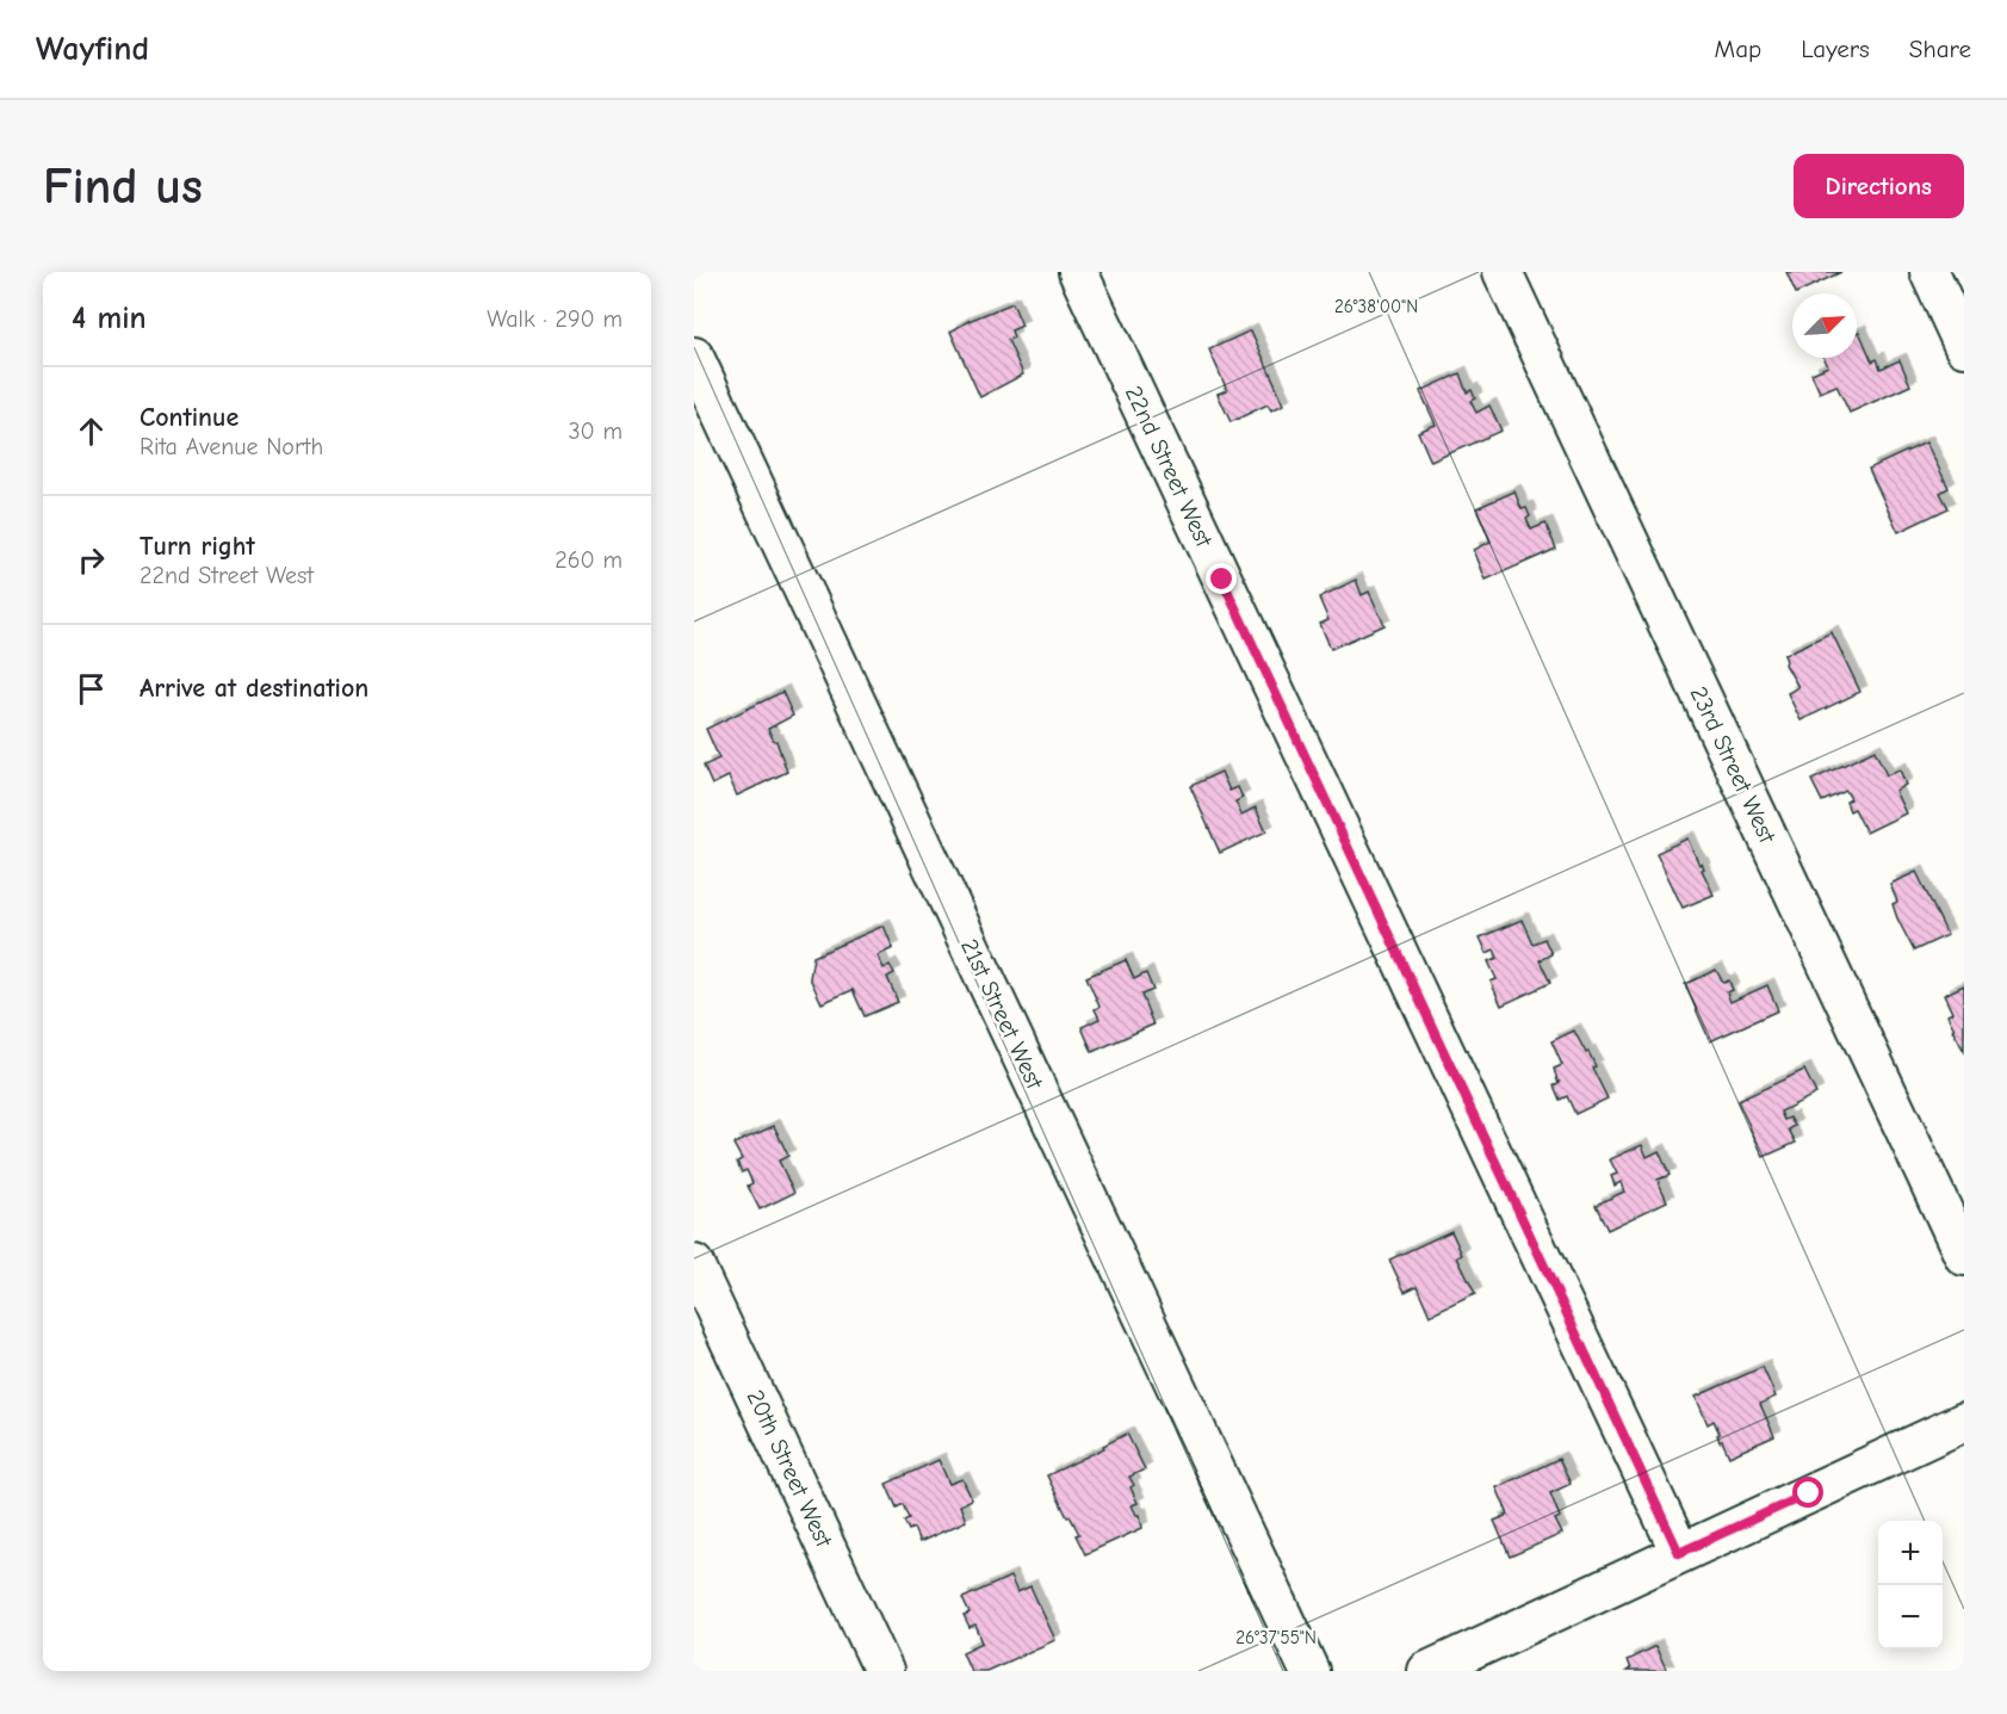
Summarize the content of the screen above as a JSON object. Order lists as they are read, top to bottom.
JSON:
{
  "streets": {
    "street": [
      "22nd Street West",
      "23rd Street West",
      "21st Street West",
      "20th Street West"
    ]
  },
  "north": "top right",
  "page": {
    "header": "Wayfind",
    "nav": ["Map", "Layers", "Share"],
    "buttons": "Directions",
    "title": "Find us",
    "heading": ["4 min", "Walk · 290 m"],
    "list": [
      ["Continue", "Rita Avenue North", "30 m"],
      ["Turn right", "22nd Street West", "260 m"],
      "Arrive at destination"
    ],
    "map_buttons": ["+", "−"]
  },
  "coordinates": ["26°38'00\"N", "26°37'55\"N"]
}
